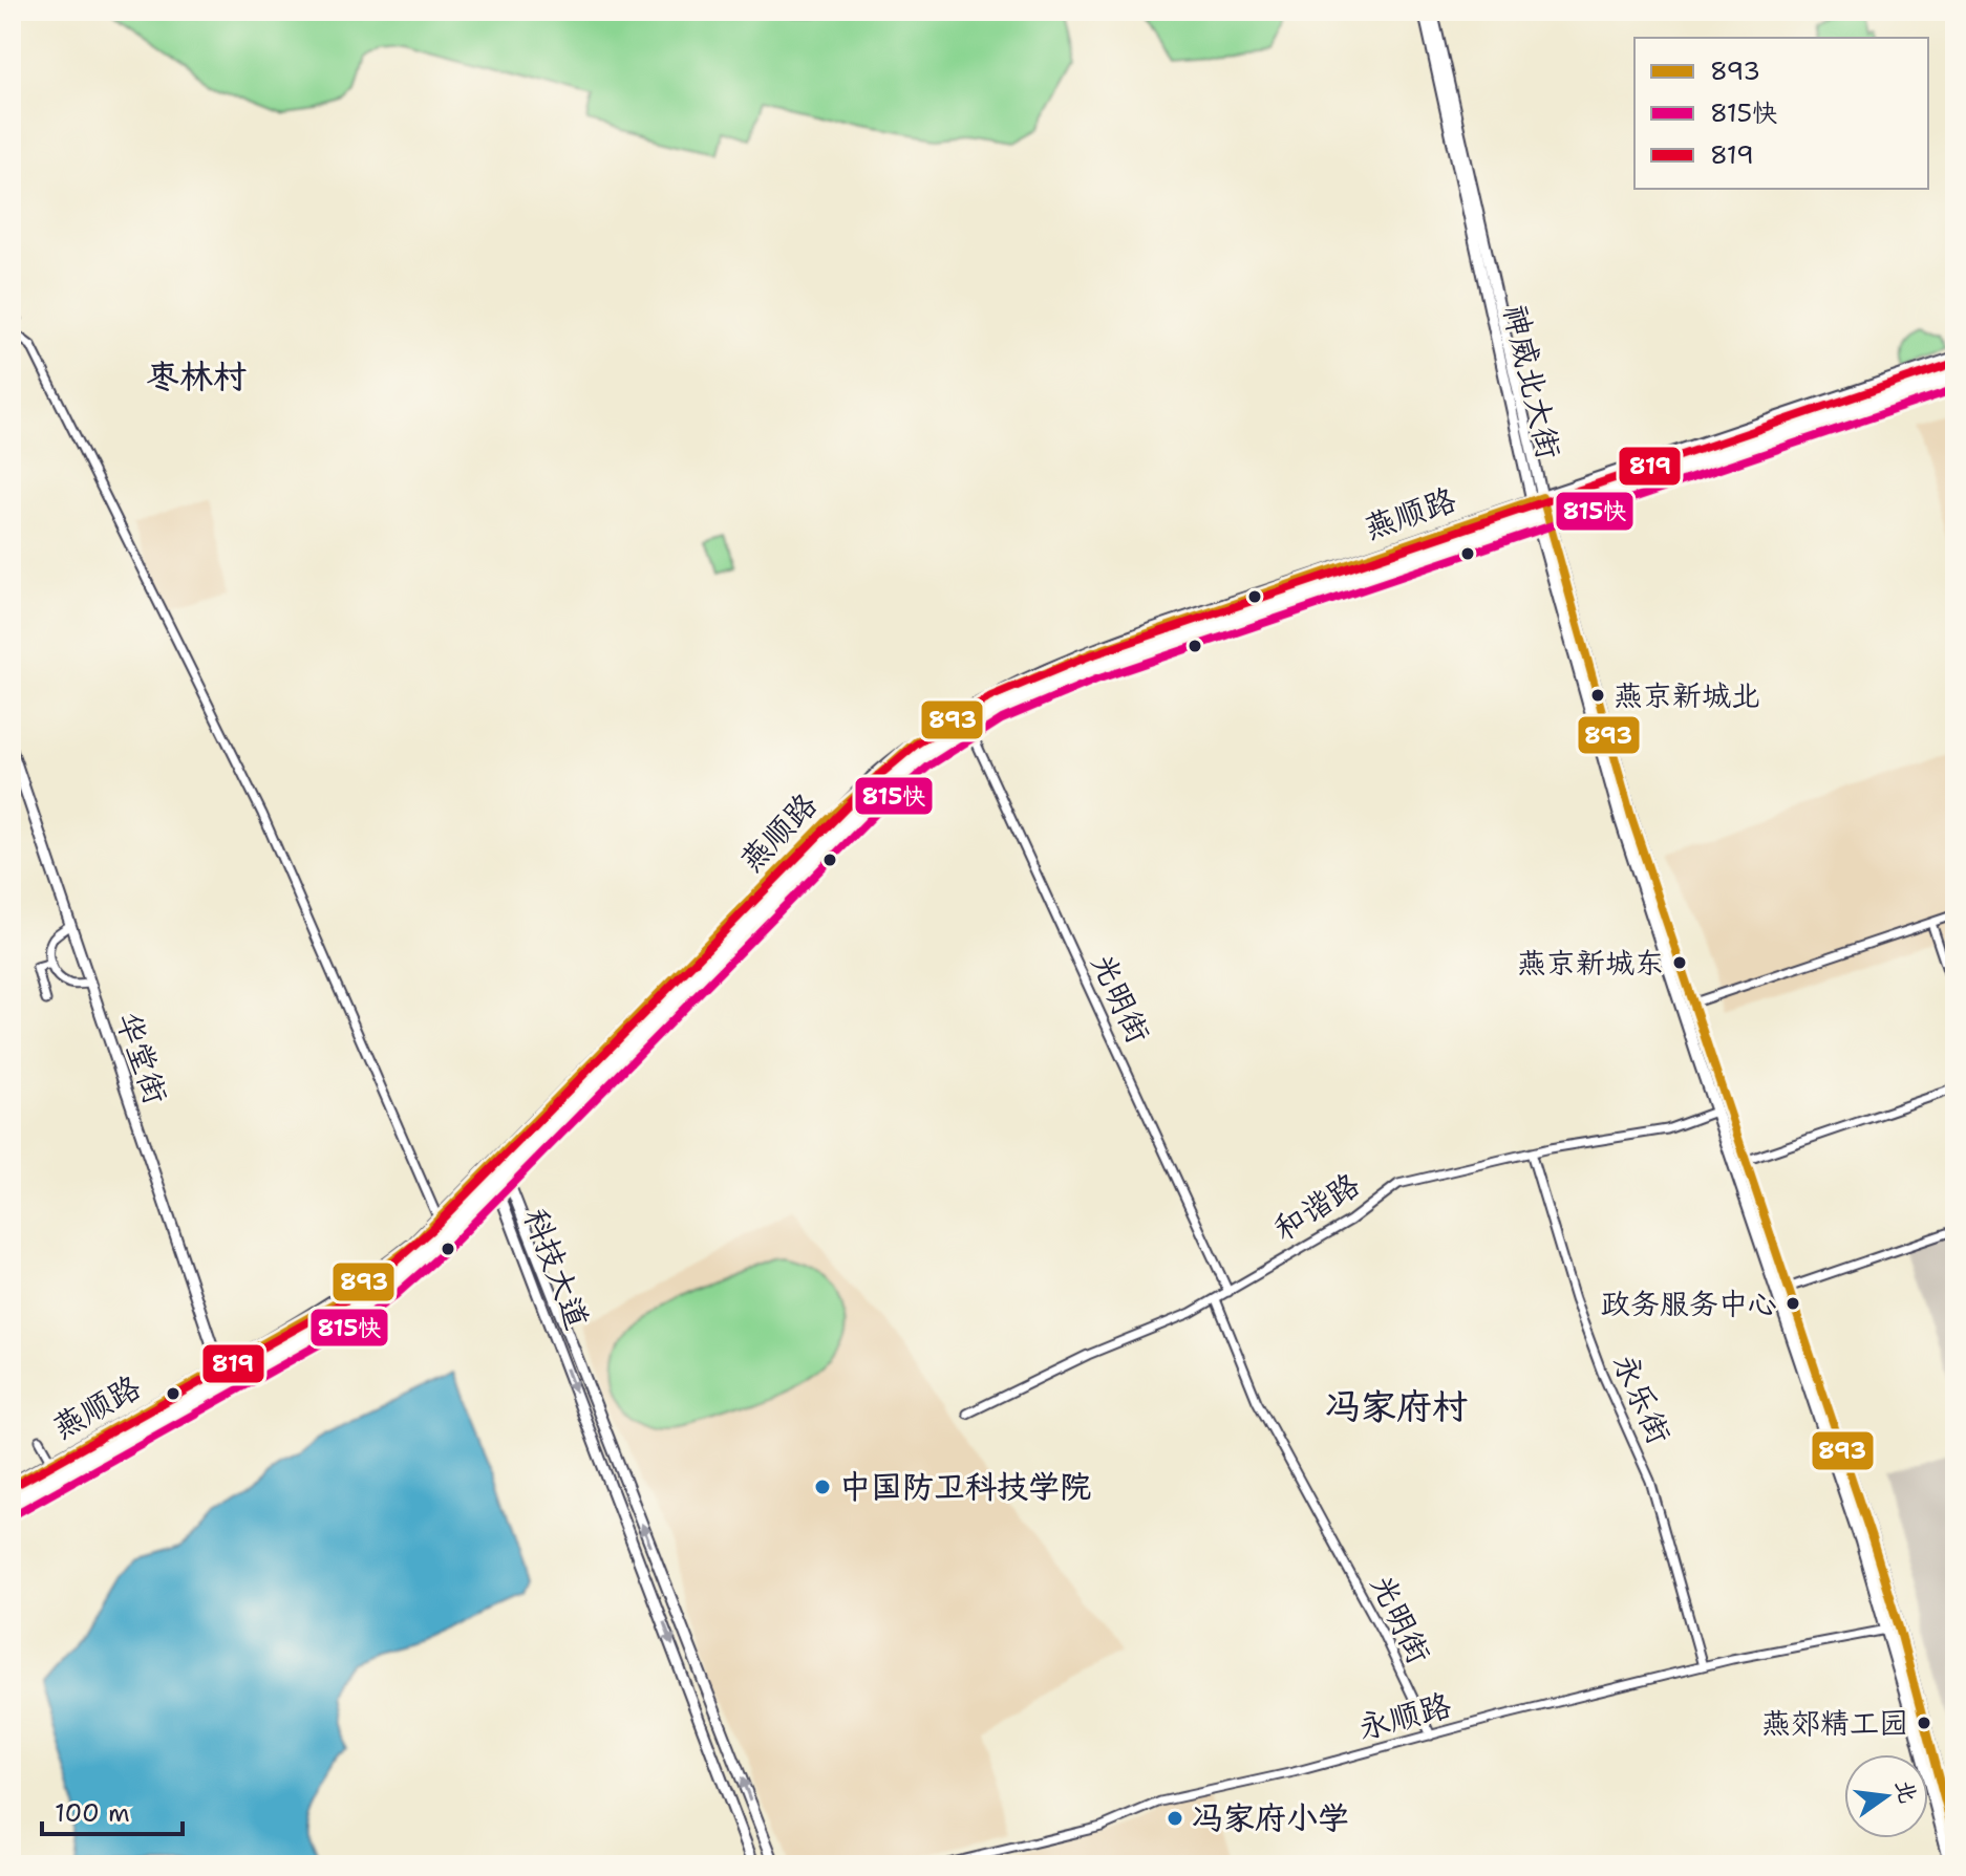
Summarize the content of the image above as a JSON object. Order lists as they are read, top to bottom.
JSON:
{
  "streets": {
    "main road": ["神威北大街", "燕顺路"],
    "street": [
      "光明街",
      "华堂街",
      "和谐路",
      "科技大道",
      "永乐街",
      "永顺路"
    ]
  },
  "crossings": [
    ["神威北大街", "燕顺路"],
    ["神威北大街", "和谐路"],
    ["神威北大街", "永顺路"],
    ["燕顺路", "光明街"],
    ["燕顺路", "华堂街"],
    ["燕顺路", "科技大道"],
    ["光明街", "和谐路"],
    ["光明街", "永顺路"],
    ["和谐路", "永乐街"],
    ["永乐街", "永顺路"]
  ],
  "districts": ["枣林村", "冯家府村"],
  "places": [
    "燕京新城北",
    "燕京新城东",
    "政务服务中心",
    "中国防卫科技学院",
    "燕郊精工园",
    "冯家府小学"
  ],
  "lines": ["transit line 819", "transit line 815快", "transit line 893"],
  "legend": ["893", "815快", "819"],
  "scale_bar": "100 m",
  "north": "right"
}
